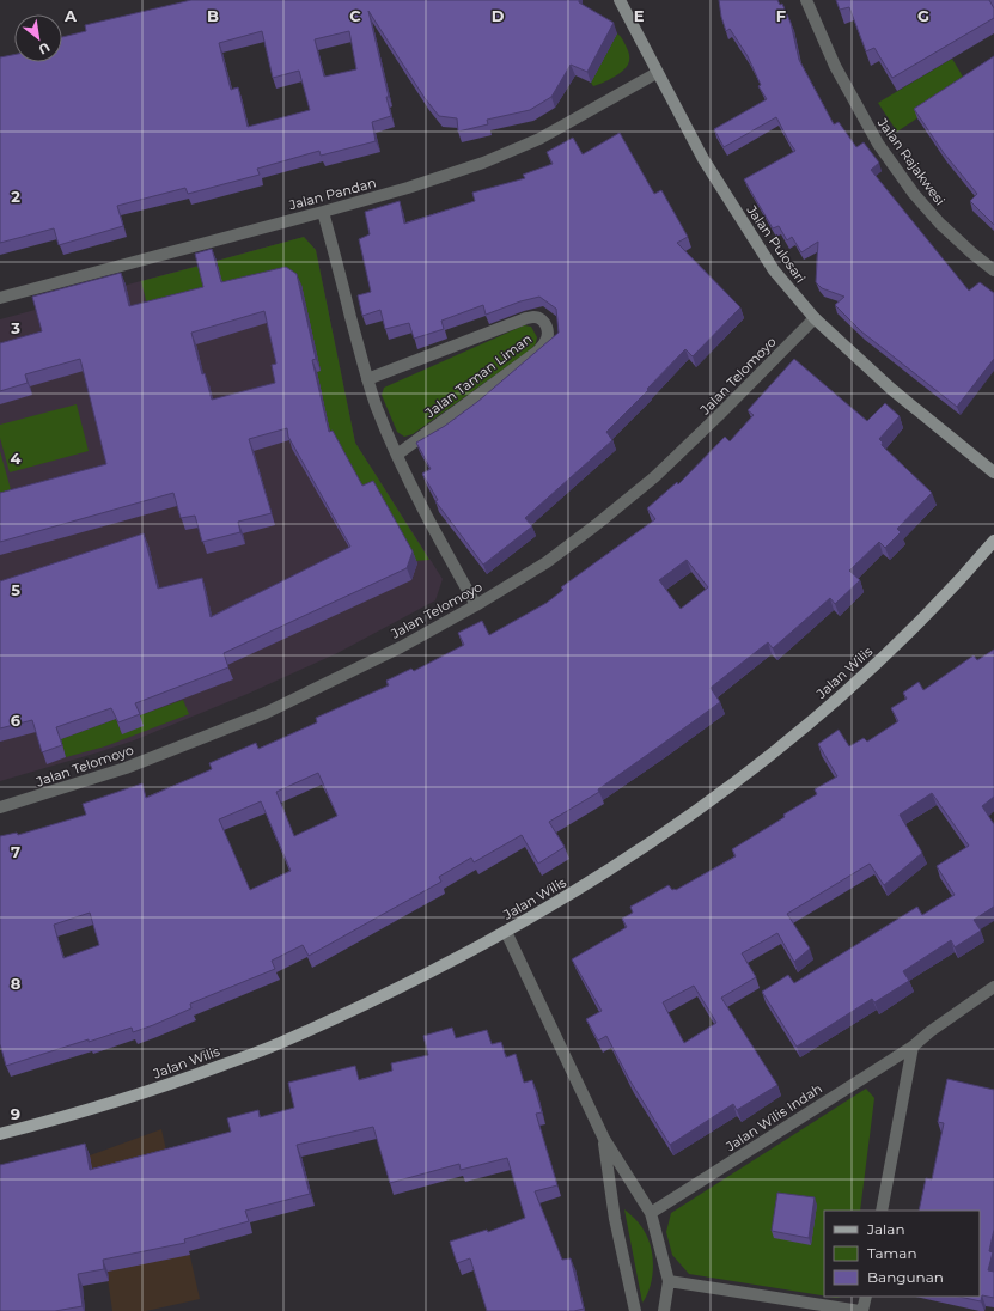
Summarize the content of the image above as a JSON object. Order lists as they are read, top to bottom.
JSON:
{
  "streets": {
    "main road": ["Jalan Pulosari", "Jalan Wilis"],
    "street": [
      "Jalan Rajakwesi",
      "Jalan Pandan",
      "Jalan Taman Liman",
      "Jalan Telomoyo",
      "Jalan Wilis Indah"
    ]
  },
  "crossings": [
    ["Jalan Pandan", "Jalan Pulosari"],
    ["Jalan Pulosari", "Jalan Telomoyo"]
  ],
  "legend": ["Jalan", "Taman", "Bangunan"],
  "north": "bottom right",
  "grid": {
    "columns": [
      "A",
      "B",
      "C",
      "D",
      "E",
      "F",
      "G"
    ],
    "rows": [
      "2",
      "3",
      "4",
      "5",
      "6",
      "7",
      "8",
      "9"
    ]
  }
}
